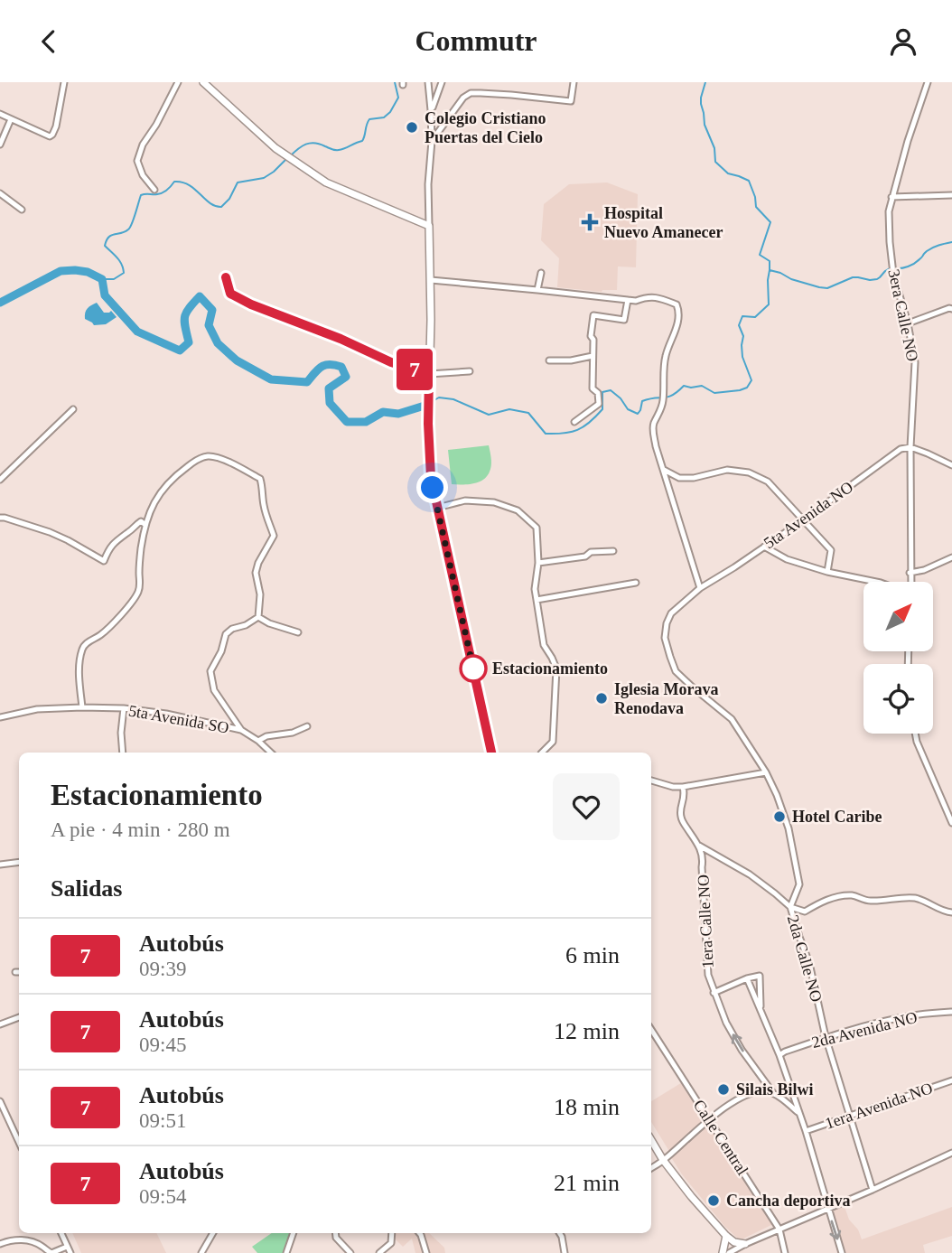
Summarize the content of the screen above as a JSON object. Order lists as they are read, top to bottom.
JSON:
{
  "streets": {
    "street": [
      "3era Calle NO",
      "5ta Avenida NO",
      "5ta Avenida SO",
      "1era Calle NO",
      "2da Calle NO",
      "2da Avenida NO",
      "1era Avenida NO",
      "Calle Central"
    ]
  },
  "crossings": [
    ["3era Calle NO", "5ta Avenida NO"],
    ["5ta Avenida NO", "2da Calle NO"],
    ["1era Calle NO", "1era Avenida NO"],
    ["2da Calle NO", "2da Avenida NO"],
    ["2da Calle NO", "1era Avenida NO"]
  ],
  "places": {
    "other": [
      "Colegio Cristiano Puertas del Cielo",
      "Estacionamiento",
      "Iglesia Morava Renodava",
      "Hotel Caribe",
      "Silais Bilwi",
      "Cancha deportiva"
    ],
    "health": ["Hospital Nuevo Amanecer"]
  },
  "lines": ["bus line 7"],
  "north": "top right",
  "page": {
    "header": "Commutr",
    "on_map": "7",
    "heading": [
      ["Estacionamiento", "A pie · 4 min · 280 m"],
      "Salidas"
    ],
    "list": [
      {
        "mark": "7",
        "name": "Autobús",
        "note": "09:39",
        "value": "6 min"
      },
      {
        "mark": "7",
        "name": "Autobús",
        "note": "09:45",
        "value": "12 min"
      },
      {
        "mark": "7",
        "name": "Autobús",
        "note": "09:51",
        "value": "18 min"
      },
      {
        "mark": "7",
        "name": "Autobús",
        "note": "09:54",
        "value": "21 min"
      }
    ]
  }
}
